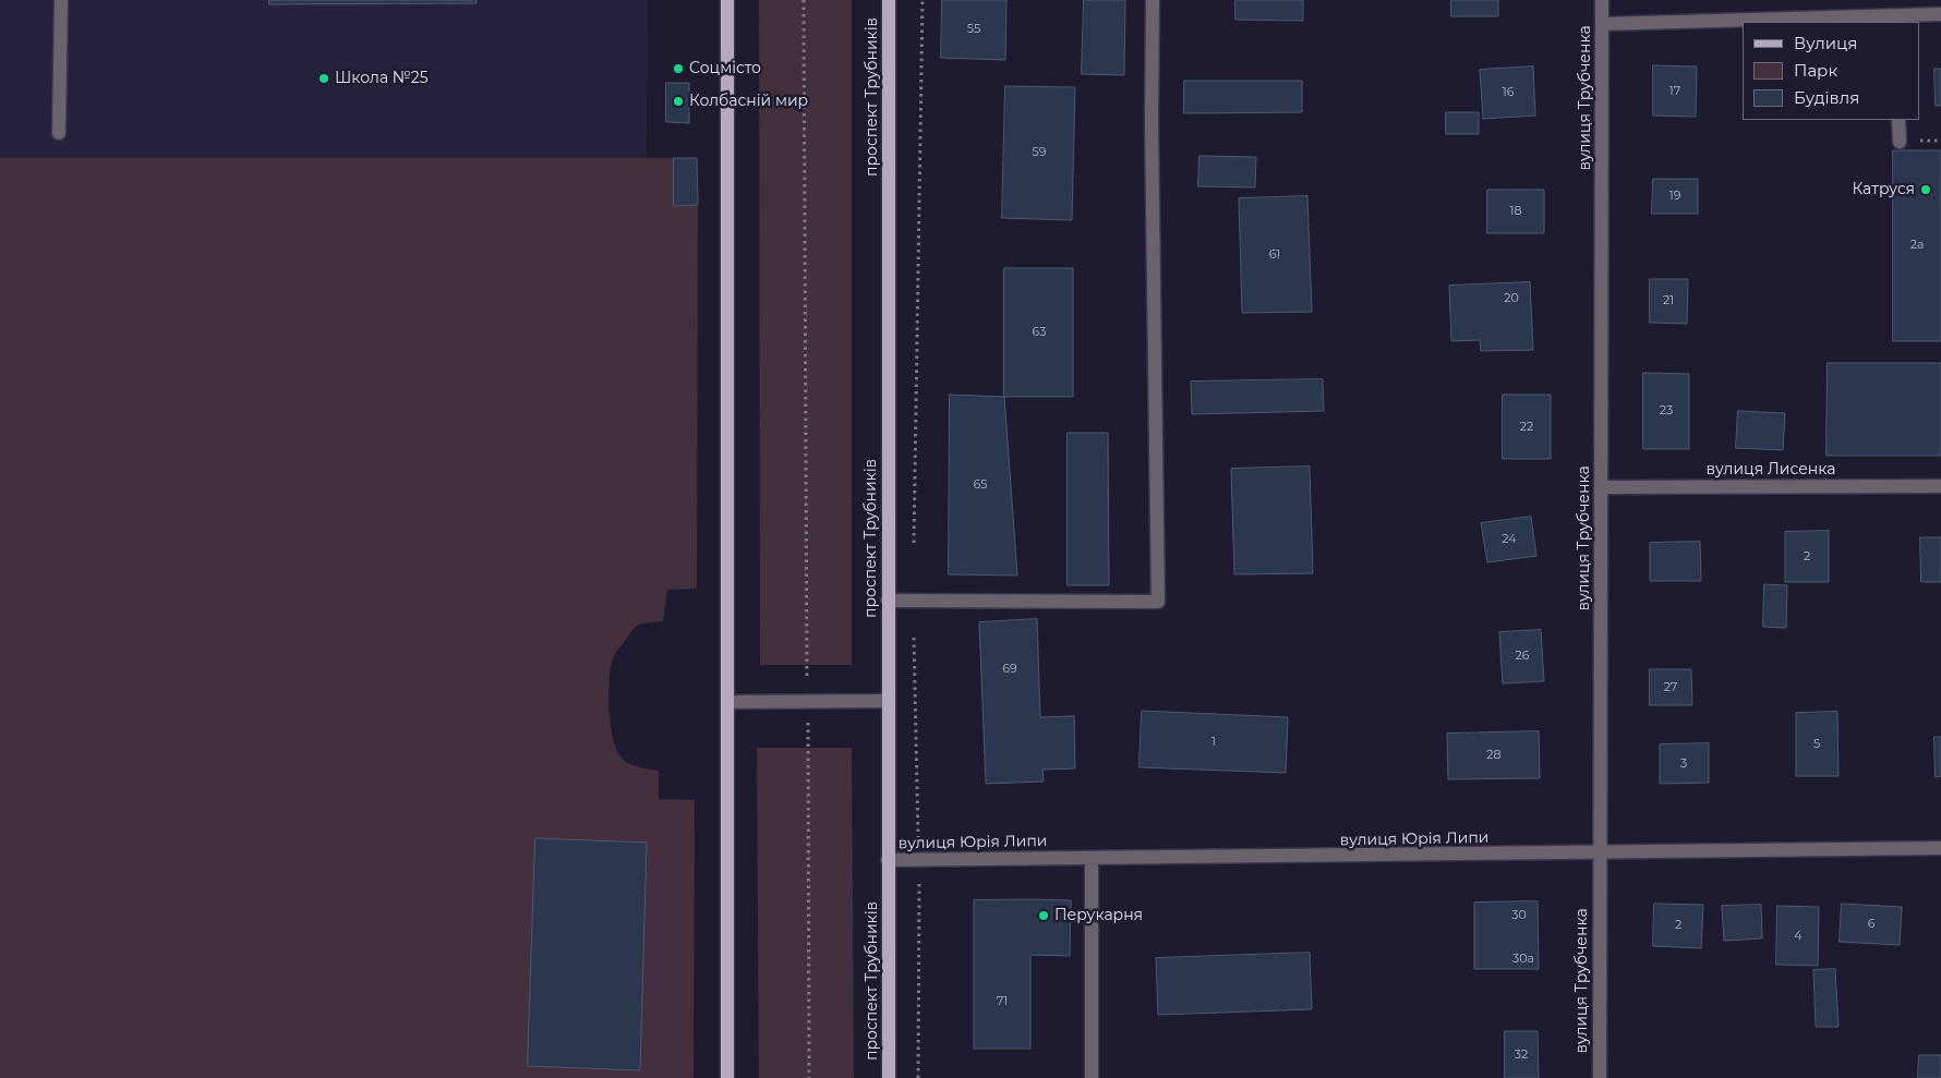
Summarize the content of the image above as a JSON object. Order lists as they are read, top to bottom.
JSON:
{
  "streets": {
    "main road": ["проспект Трубників"],
    "street": ["вулиця Трубченка", "вулиця Лисенка", "вулиця Юрія Липи"]
  },
  "crossings": [
    ["проспект Трубників", "вулиця Юрія Липи"],
    ["вулиця Трубченка", "вулиця Лисенка"],
    ["вулиця Трубченка", "вулиця Юрія Липи"]
  ],
  "places": [
    "Соцмісто",
    "Школа №25",
    "Колбасній мир",
    "Катруся",
    "Перукарня"
  ],
  "house_numbers": [
    "55",
    "17",
    "16",
    "59",
    "19",
    "18",
    "2а",
    "61",
    "20",
    "21",
    "63",
    "23",
    "22",
    "65",
    "24",
    "2",
    "26",
    "69",
    "27",
    "1",
    "5",
    "28",
    "3",
    "30",
    "6",
    "2",
    "4",
    "30а",
    "71",
    "32"
  ],
  "legend": ["Вулиця", "Парк", "Будівля"]
}
